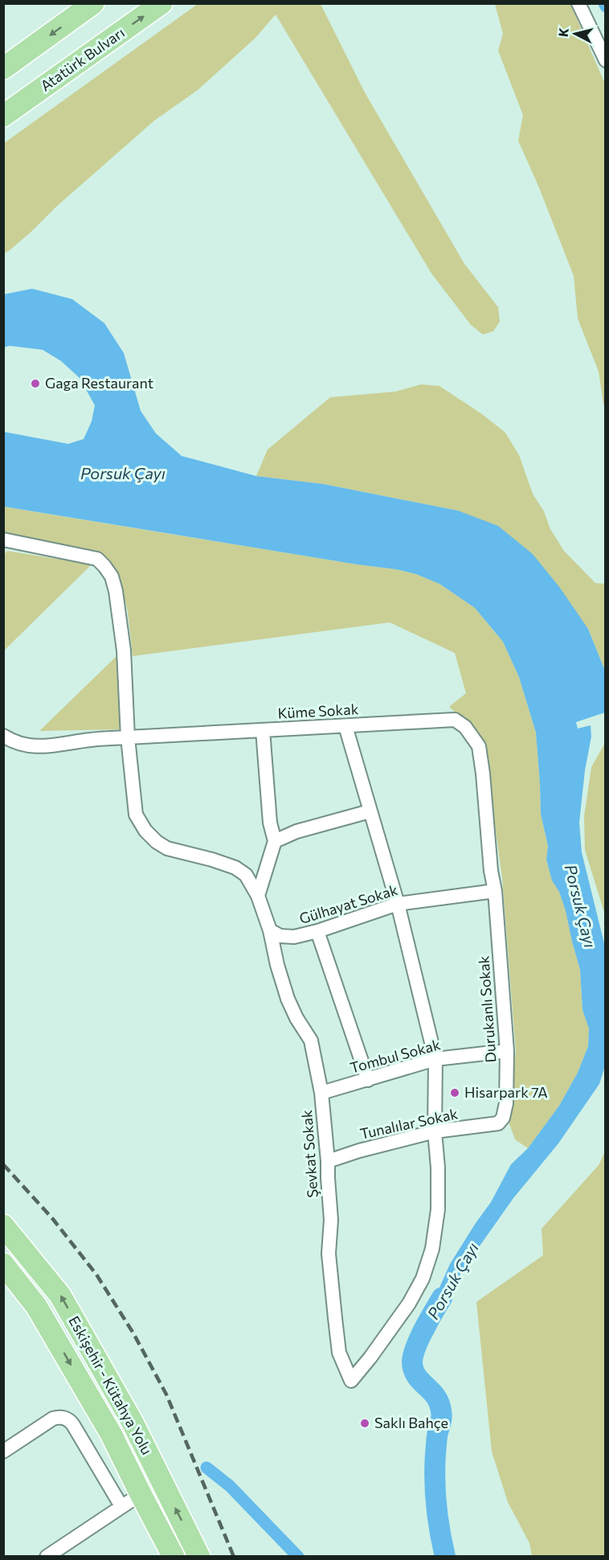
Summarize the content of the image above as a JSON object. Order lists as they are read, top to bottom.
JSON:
{
  "streets": {
    "highway": ["Atatürk Bulvarı", "Eskişehir - Kütahya Yolu"],
    "street": [
      "Küme Sokak",
      "Gülhayat Sokak",
      "Durukanlı Sokak",
      "Tombul Sokak",
      "Tunalılar Sokak",
      "Şevkat Sokak"
    ]
  },
  "crossings": [
    ["Küme Sokak", "Gülhayat Sokak"],
    ["Küme Sokak", "Durukanlı Sokak"],
    ["Küme Sokak", "Şevkat Sokak"],
    ["Gülhayat Sokak", "Durukanlı Sokak"],
    ["Gülhayat Sokak", "Şevkat Sokak"],
    ["Durukanlı Sokak", "Tombul Sokak"],
    ["Durukanlı Sokak", "Tunalılar Sokak"],
    ["Tombul Sokak", "Şevkat Sokak"],
    ["Tunalılar Sokak", "Şevkat Sokak"]
  ],
  "water": ["Porsuk Çayı"],
  "places": ["Gaga Restaurant", "Hisarpark 7A", "Saklı Bahçe"],
  "north": "left"
}
